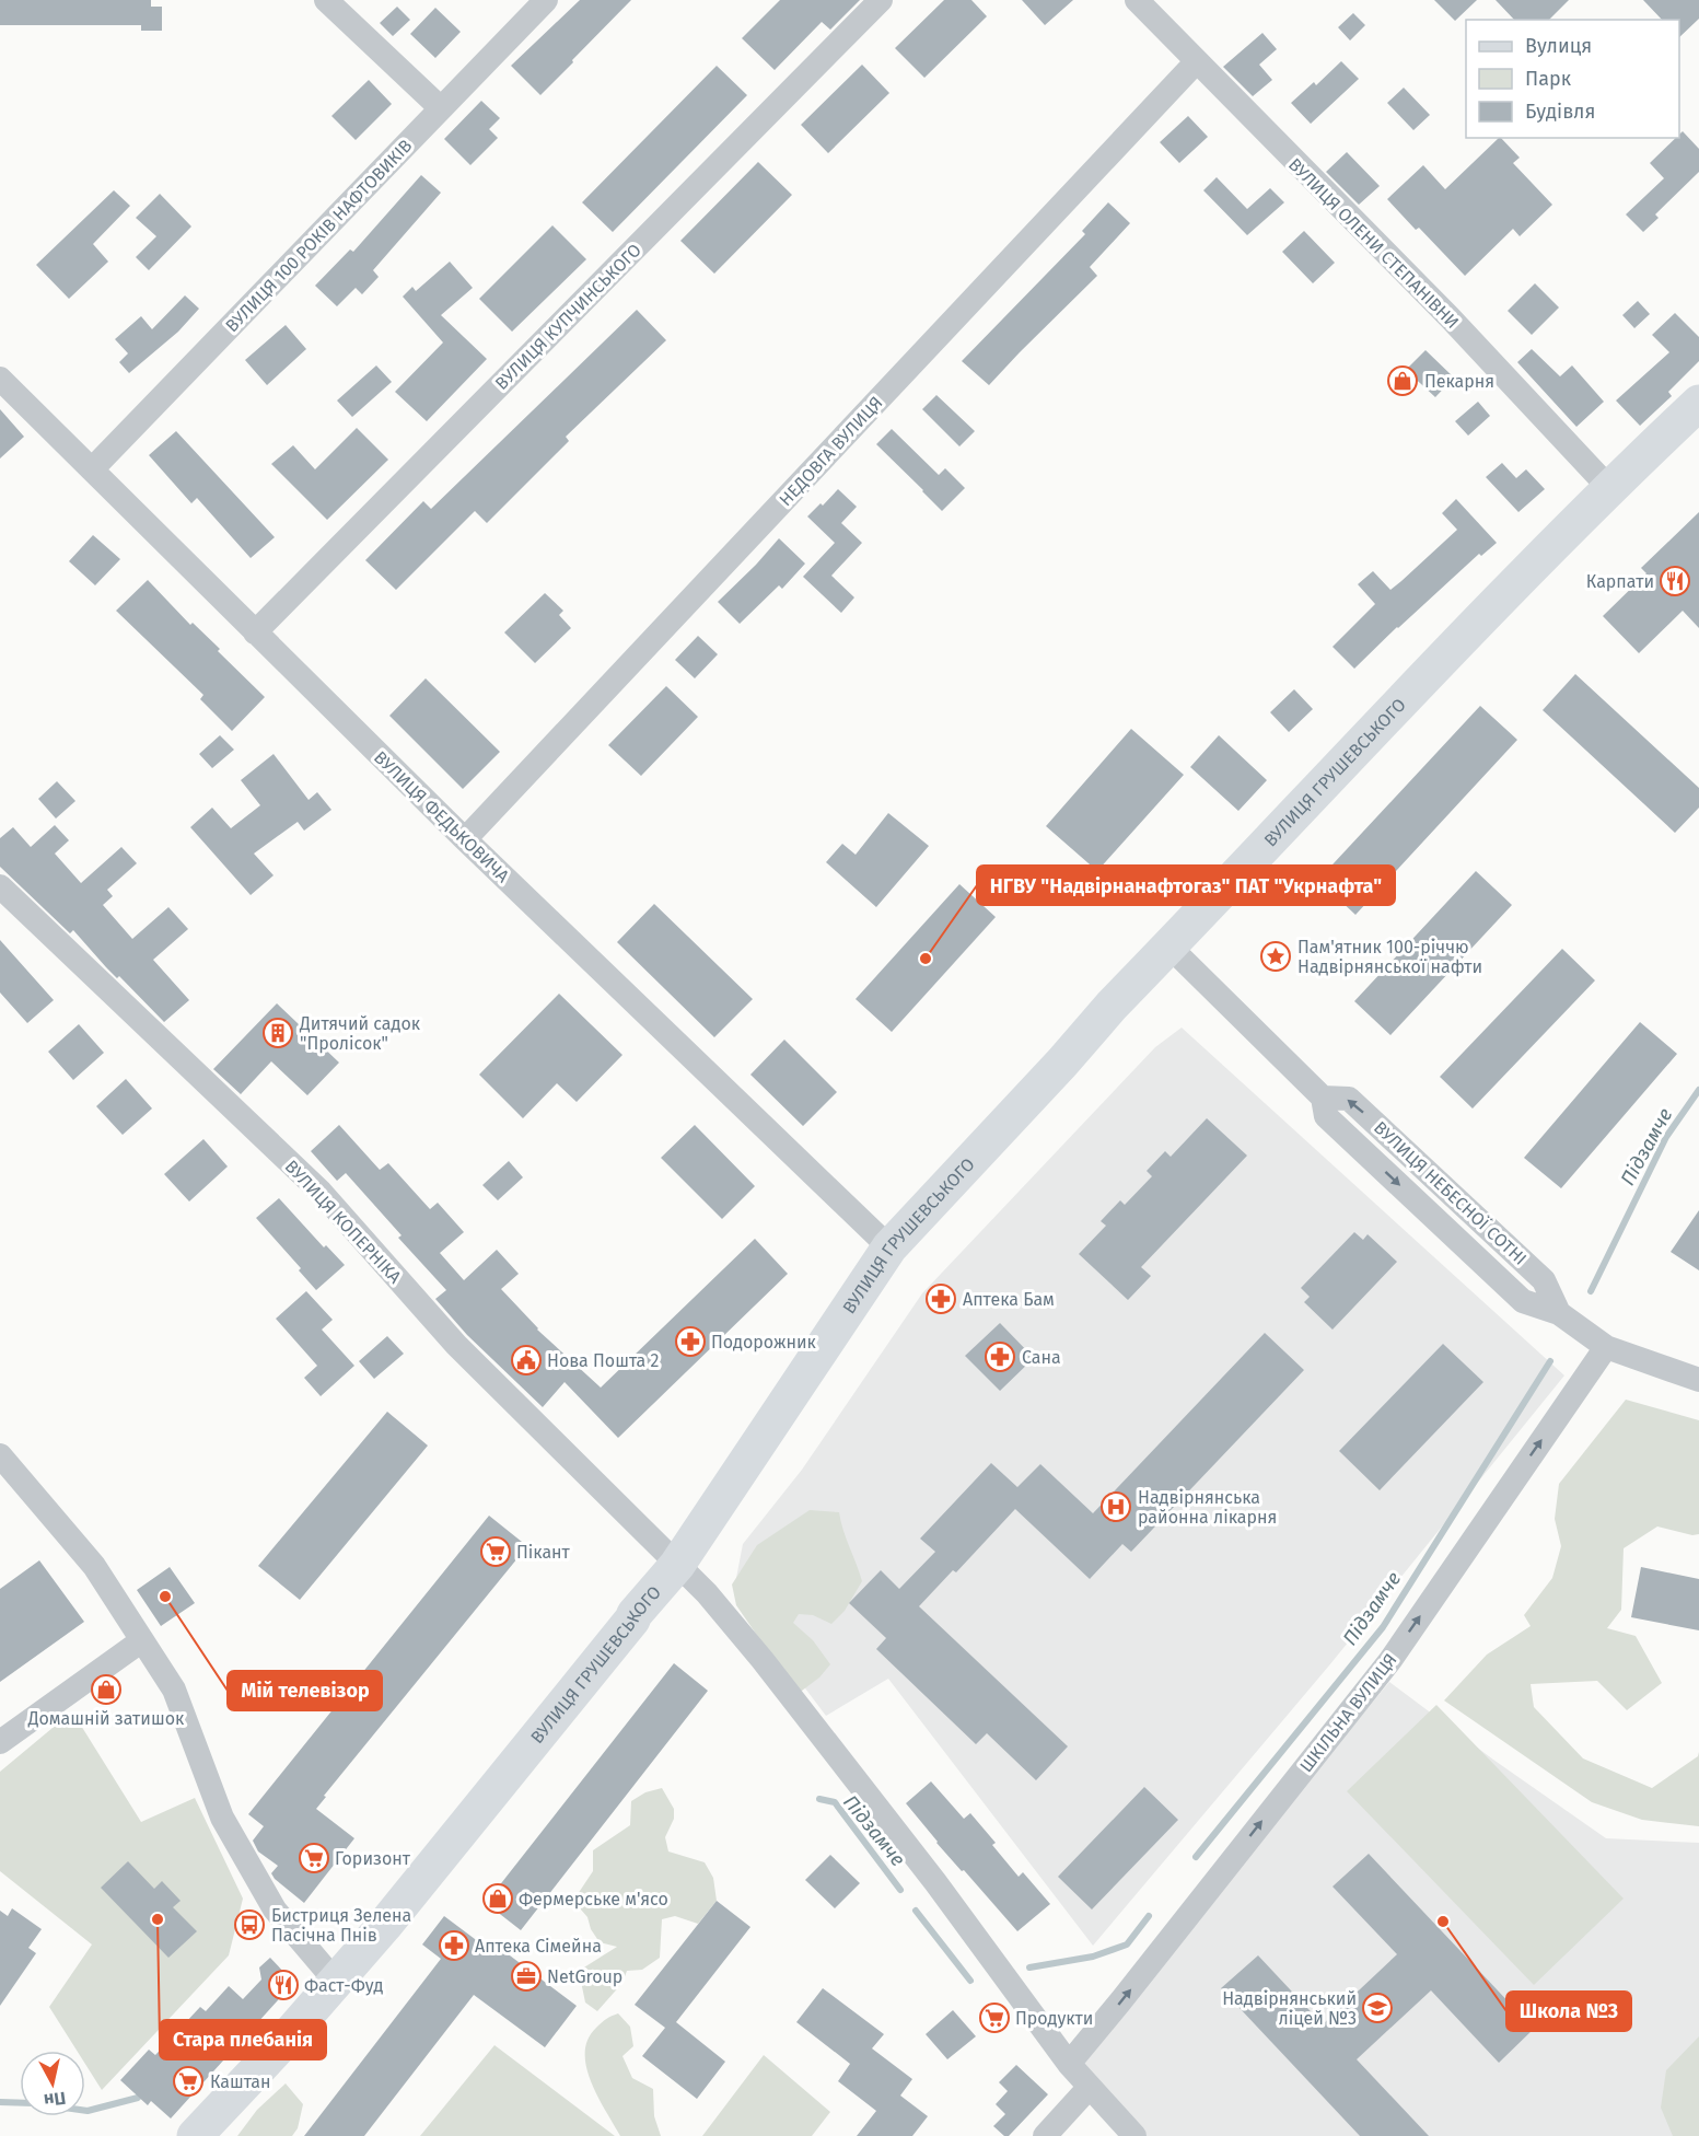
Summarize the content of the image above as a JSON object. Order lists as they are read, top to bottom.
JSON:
{
  "streets": {
    "street": [
      "ВУЛИЦЯ 100 РОКІВ НАФТОВИКІВ",
      "ВУЛИЦЯ ОЛЕНИ СТЕПАНІВНИ",
      "ВУЛИЦЯ КУПЧИНСЬКОГО",
      "НЕДОВГА ВУЛИЦЯ",
      "ВУЛИЦЯ ГРУШЕВСЬКОГО",
      "ВУЛИЦЯ ФЕДЬКОВИЧА",
      "ВУЛИЦЯ НЕБЕСНОЇ СОТНІ",
      "ВУЛИЦЯ КОПЕРНІКА",
      "ШКІЛЬНА ВУЛИЦЯ"
    ]
  },
  "crossings": [
    ["ВУЛИЦЯ 100 РОКІВ НАФТОВИКІВ", "ВУЛИЦЯ ФЕДЬКОВИЧА"],
    ["ВУЛИЦЯ ОЛЕНИ СТЕПАНІВНИ", "НЕДОВГА ВУЛИЦЯ"],
    ["ВУЛИЦЯ ОЛЕНИ СТЕПАНІВНИ", "ВУЛИЦЯ ГРУШЕВСЬКОГО"],
    ["ВУЛИЦЯ КУПЧИНСЬКОГО", "ВУЛИЦЯ ФЕДЬКОВИЧА"],
    ["НЕДОВГА ВУЛИЦЯ", "ВУЛИЦЯ ФЕДЬКОВИЧА"],
    ["ВУЛИЦЯ ГРУШЕВСЬКОГО", "ВУЛИЦЯ ФЕДЬКОВИЧА"],
    ["ВУЛИЦЯ ГРУШЕВСЬКОГО", "ВУЛИЦЯ НЕБЕСНОЇ СОТНІ"],
    ["ВУЛИЦЯ ГРУШЕВСЬКОГО", "ВУЛИЦЯ КОПЕРНІКА"],
    ["ВУЛИЦЯ НЕБЕСНОЇ СОТНІ", "ШКІЛЬНА ВУЛИЦЯ"],
    ["ВУЛИЦЯ КОПЕРНІКА", "ШКІЛЬНА ВУЛИЦЯ"]
  ],
  "one_way": ["ШКІЛЬНА ВУЛИЦЯ"],
  "water": ["Підзамче"],
  "places": {
    "shop": ["Пекарня", "Домашній затишок", "Фермерське м'ясо"],
    "restaurant": ["Карпати", "Фаст-Фуд"],
    "place": ["Пам'ятник 100-річчю Надвірнянської нафти"],
    "other": [
      "НГВУ \"Надвірнанафтогаз\" ПАТ \"Укрнафта\"",
      "Мій телевізор",
      "Стара плебанія",
      "Школа №3"
    ],
    "building": ["Дитячий садок \"Пролісок\""],
    "pharmacy": [
      "Аптека Бам",
      "Подорожник",
      "Сана",
      "Аптека Сімейна"
    ],
    "public building": ["Нова Пошта 2"],
    "hospital": ["Надвірнянська районна лікарня"],
    "supermarket": [
      "Пікант",
      "Горизонт",
      "Продукти",
      "Каштан"
    ],
    "bus stop": ["Бистриця Зелена Пасічна Пнів"],
    "office": ["NetGroup"],
    "school or university": ["Надвірнянський ліцей №3"]
  },
  "legend": ["Вулиця", "Парк", "Будівля"],
  "north": "bottom"
}
